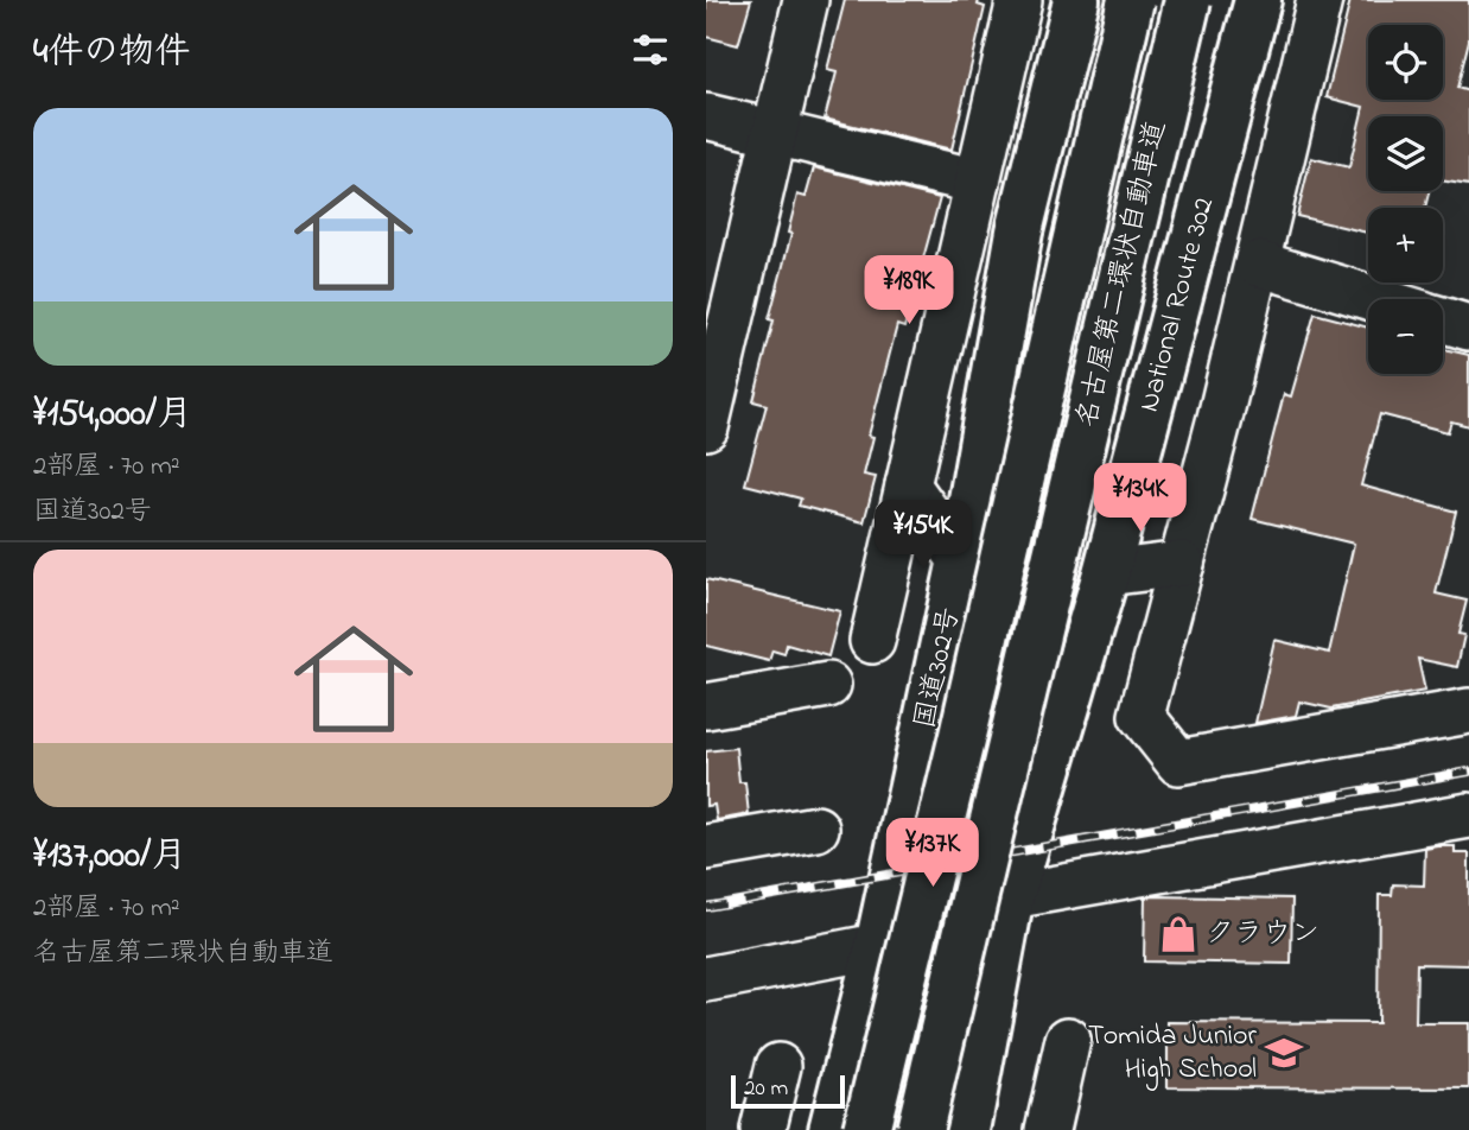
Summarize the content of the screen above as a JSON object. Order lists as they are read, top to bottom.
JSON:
{
  "streets": {
    "highway": ["名古屋第二環状自動車道", "National Route 302", "国道302号"]
  },
  "places": {
    "shop": ["クラウン"],
    "school or university": ["Tomida Junior High School"]
  },
  "scale_bar": "20 m",
  "page": {
    "heading": "4件の物件",
    "map_buttons": ["+", "−"],
    "list": [
      {
        "name": "¥154,000/月",
        "note": "2部屋 · 70 m² · 国道302号"
      },
      {
        "name": "¥137,000/月",
        "note": "2部屋 · 70 m² · 名古屋第二環状自動車道"
      }
    ],
    "price": [
      "¥189K",
      "¥134K",
      "¥154K",
      "¥137K"
    ],
    "scale": "20 m"
  }
}
